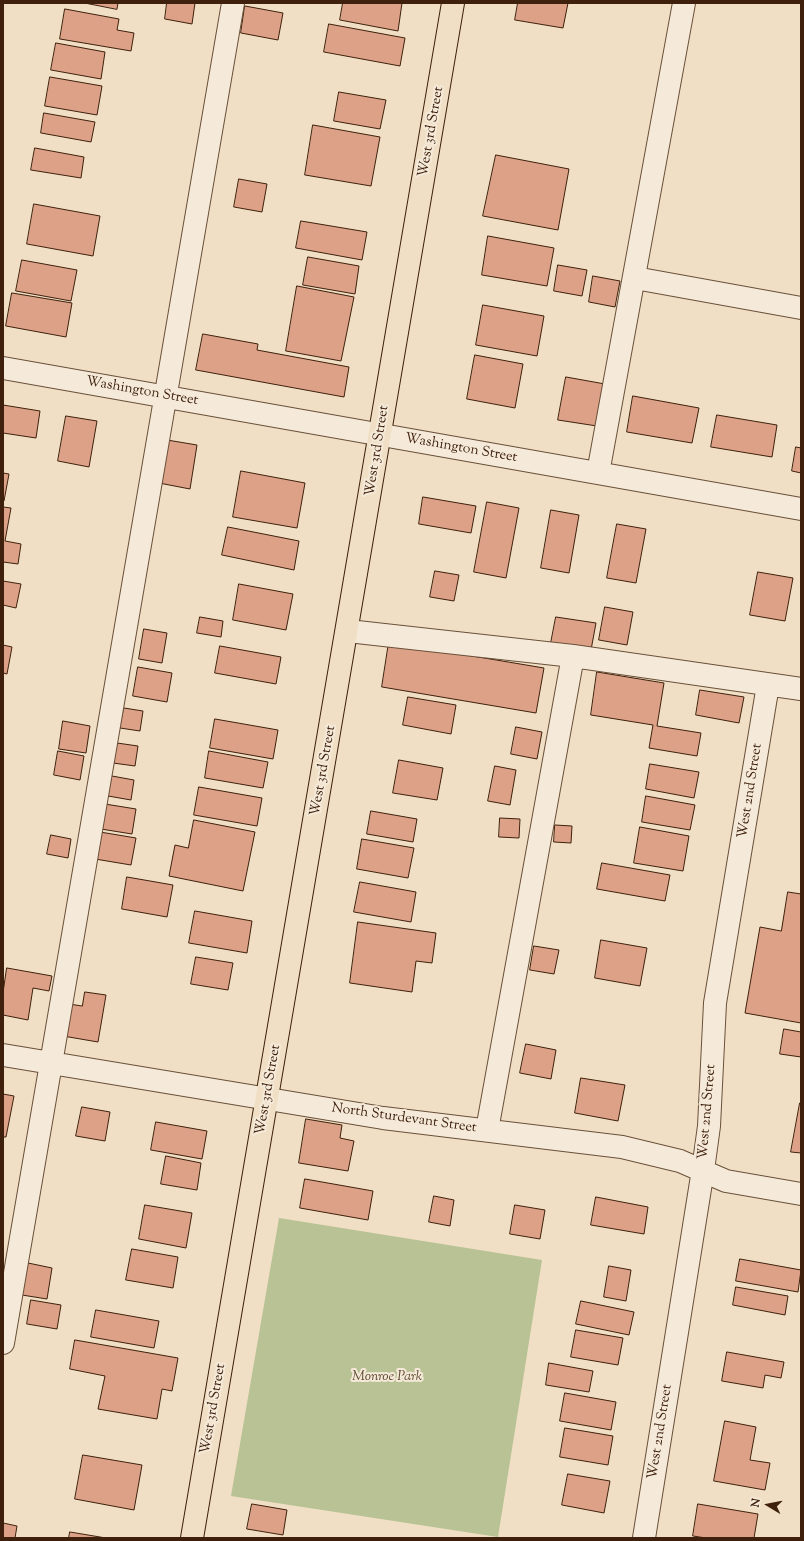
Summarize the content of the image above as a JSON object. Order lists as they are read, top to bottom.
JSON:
{
  "streets": {
    "main road": ["West 3rd Street"],
    "street": ["Washington Street", "West 2nd Street", "North Sturdevant Street"]
  },
  "crossings": [
    ["West 3rd Street", "Washington Street"],
    ["West 3rd Street", "North Sturdevant Street"],
    ["West 2nd Street", "North Sturdevant Street"]
  ],
  "parks": ["Monroe Park"],
  "north": "left"
}
